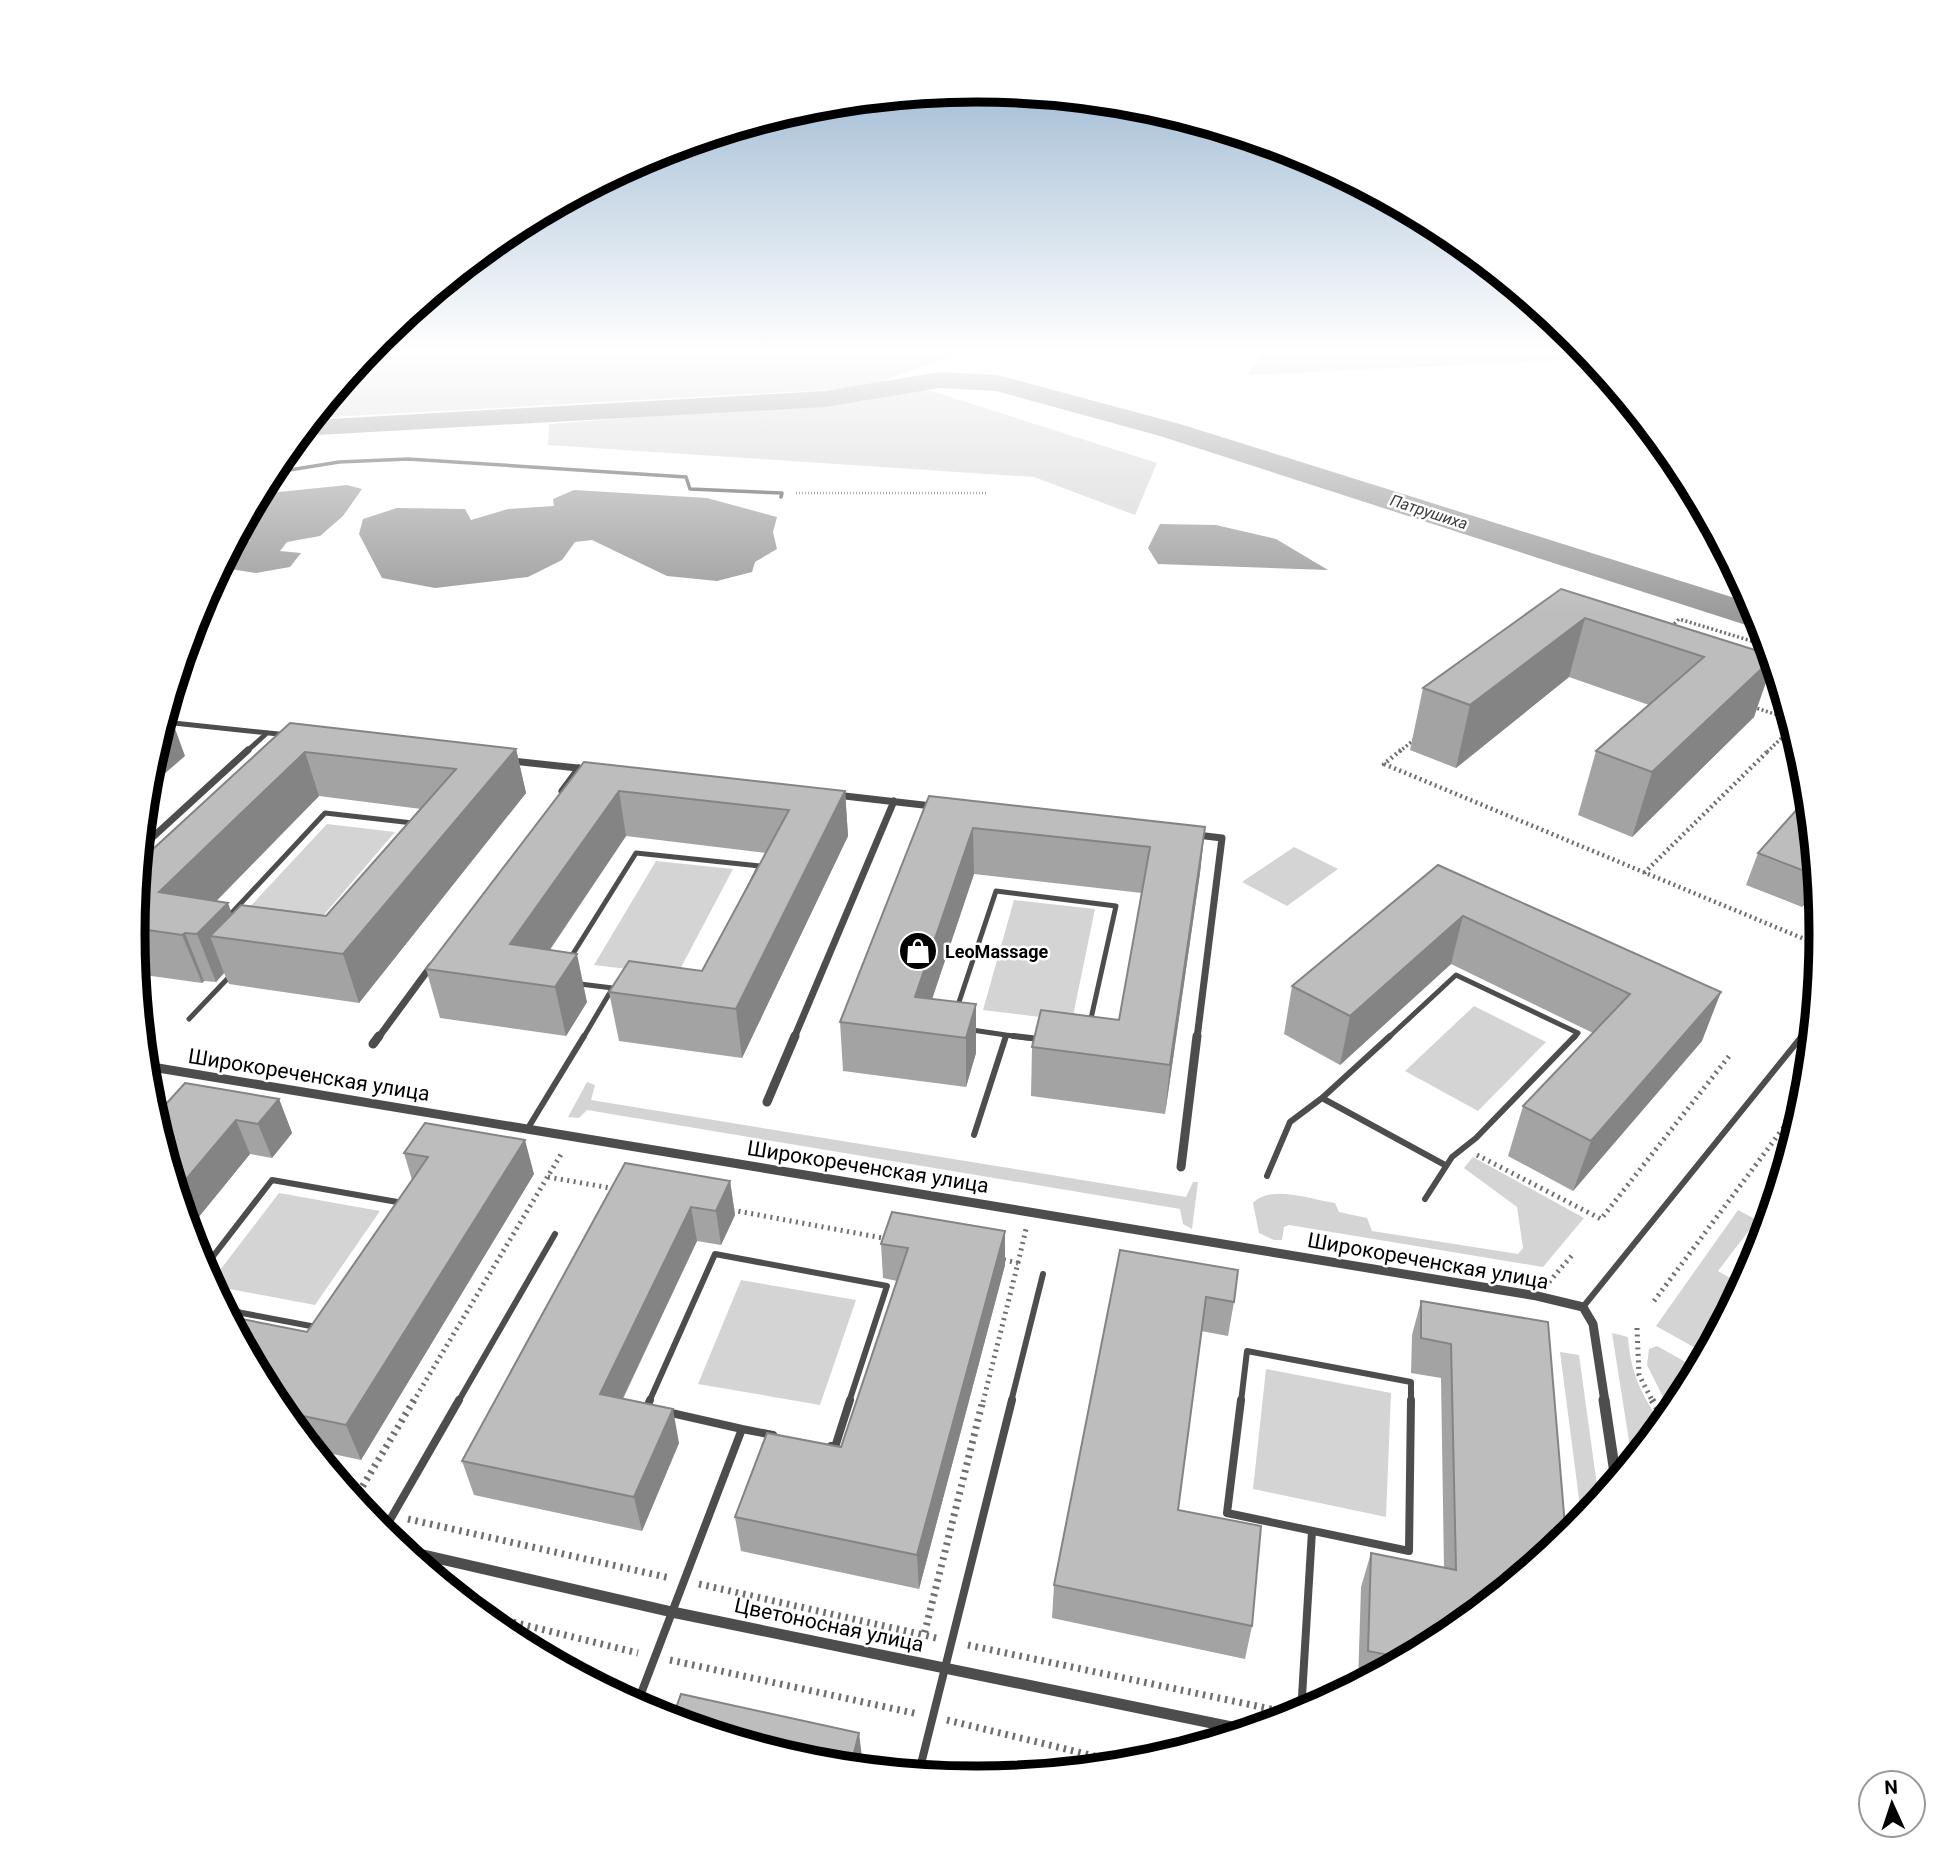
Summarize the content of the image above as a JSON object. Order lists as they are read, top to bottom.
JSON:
{
  "streets": {
    "street": ["Широкореченская улица", "Цветоносная улица"]
  },
  "water": ["Патрушиха"],
  "places": {
    "shop": ["LeoMassage"]
  },
  "north": "top"
}
